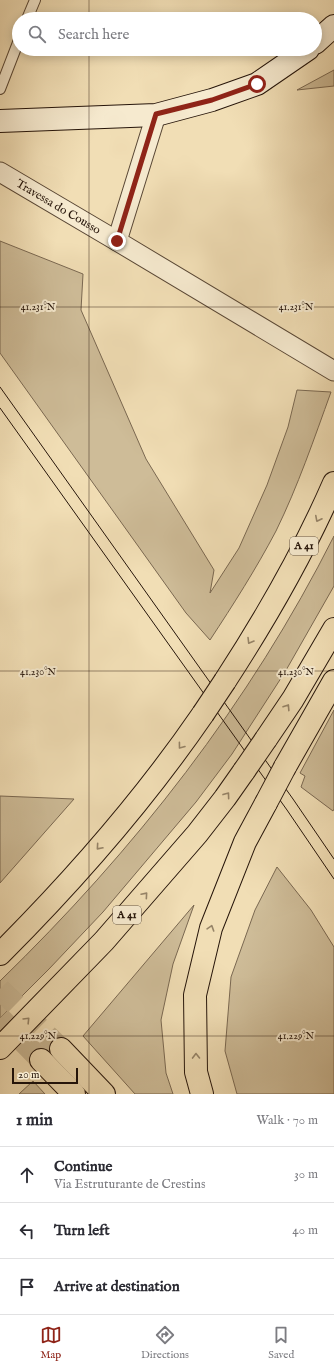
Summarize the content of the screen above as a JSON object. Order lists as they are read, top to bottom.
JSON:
{
  "streets": {
    "highway": ["A 41"],
    "street": ["Travessa do Cousso"]
  },
  "scale_bar": "20 m",
  "page": {
    "search": "Search here",
    "scale": "20 m",
    "heading": ["1 min", "Walk · 70 m"],
    "list": [
      ["Continue", "Via Estruturante de Crestins", "30 m"],
      ["Turn left", "40 m"],
      "Arrive at destination"
    ],
    "nav": ["Map", "Directions", "Saved"]
  },
  "coordinates": ["41.231°N", "41.230°N", "41.229°N"]
}
